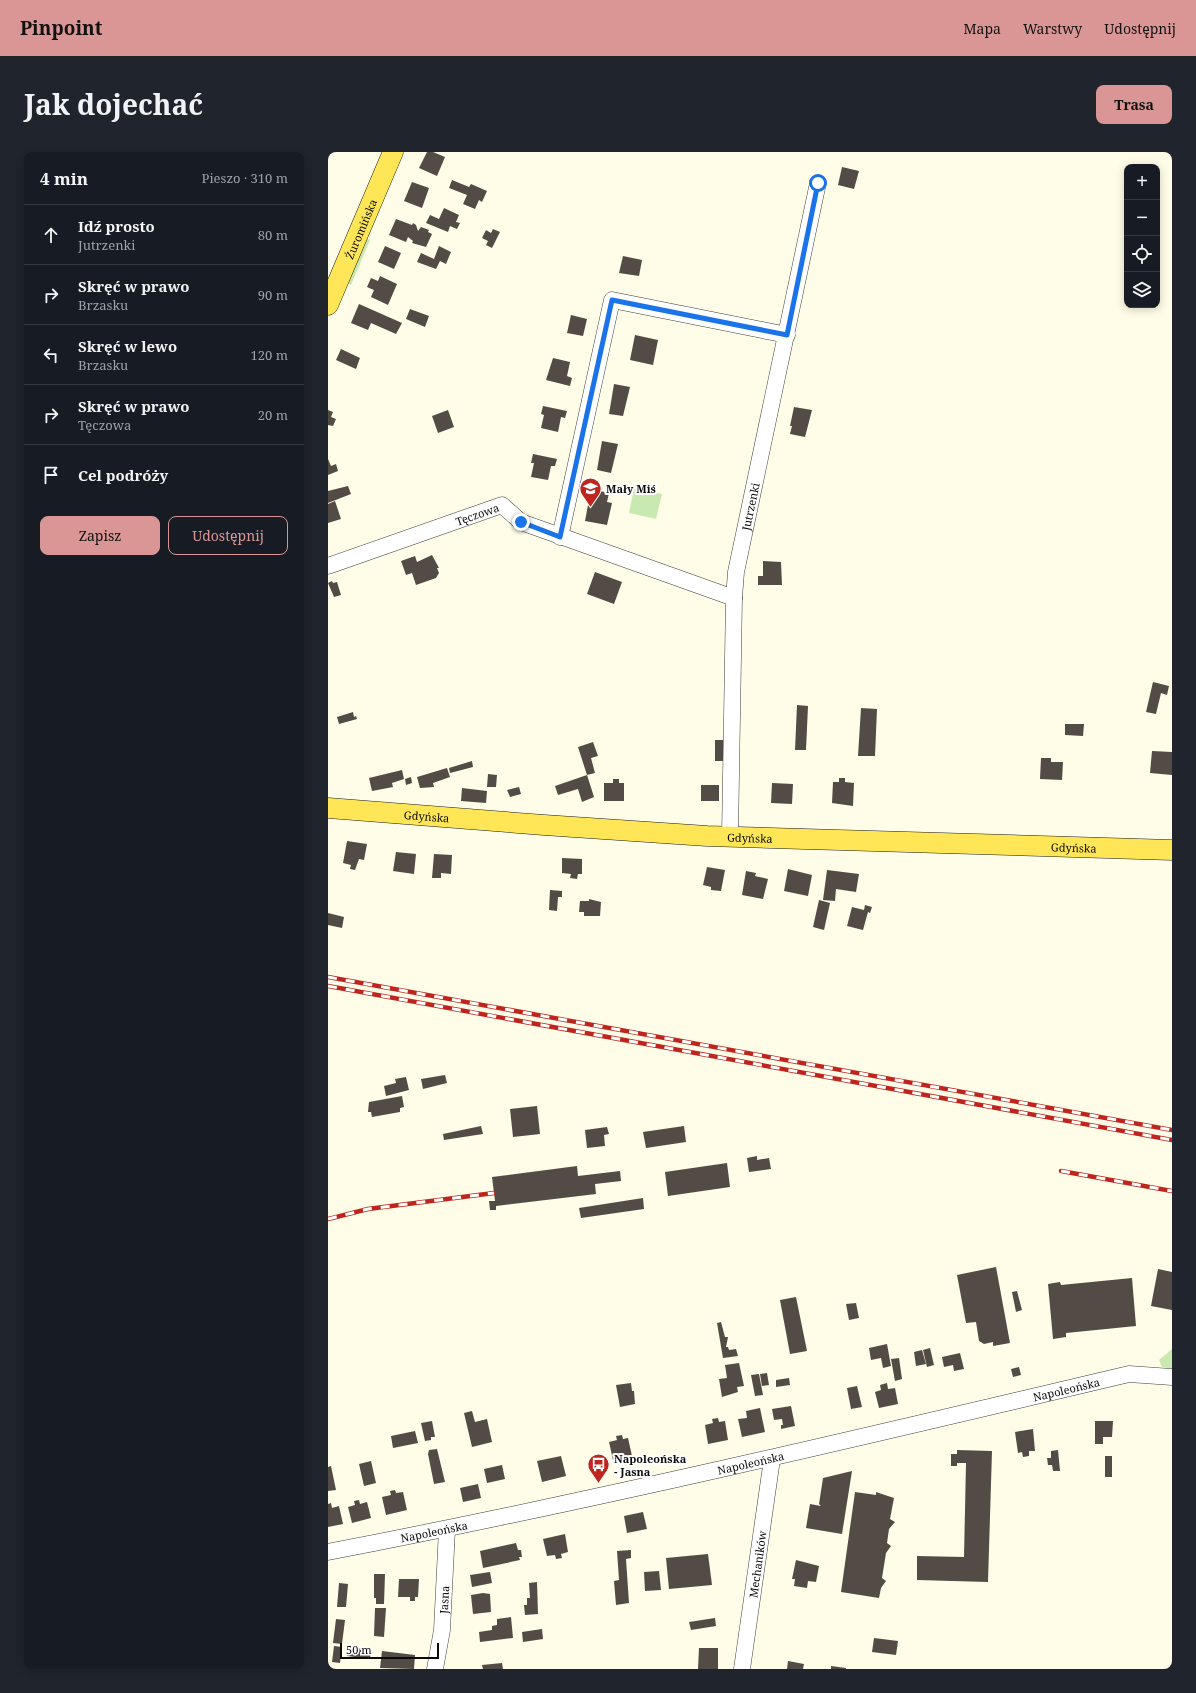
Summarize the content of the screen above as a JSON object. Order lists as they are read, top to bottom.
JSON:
{
  "streets": {
    "main road": ["Żuromińska", "Gdyńska"],
    "street": [
      "Jutrzenki",
      "Tęczowa",
      "Napoleońska",
      "Mechaników",
      "Jasna"
    ]
  },
  "crossings": [
    ["Jutrzenki", "Tęczowa"],
    ["Jutrzenki", "Gdyńska"],
    ["Napoleońska", "Mechaników"],
    ["Napoleońska", "Jasna"]
  ],
  "places": {
    "school or university": ["Mały Miś"],
    "bus stop": ["Napoleońska - Jasna"]
  },
  "scale_bar": "50 m",
  "page": {
    "header": "Pinpoint",
    "nav": ["Mapa", "Warstwy", "Udostępnij"],
    "title": "Jak dojechać",
    "buttons": [
      "Trasa",
      ["Zapisz", "Udostępnij"]
    ],
    "heading": ["4 min", "Pieszo · 310 m"],
    "map_buttons": ["+", "−"],
    "list": [
      ["Idź prosto", "Jutrzenki", "80 m"],
      ["Skręć w prawo", "Brzasku", "90 m"],
      ["Skręć w lewo", "Brzasku", "120 m"],
      ["Skręć w prawo", "Tęczowa", "20 m"],
      "Cel podróży"
    ],
    "scale": "50 m"
  }
}
